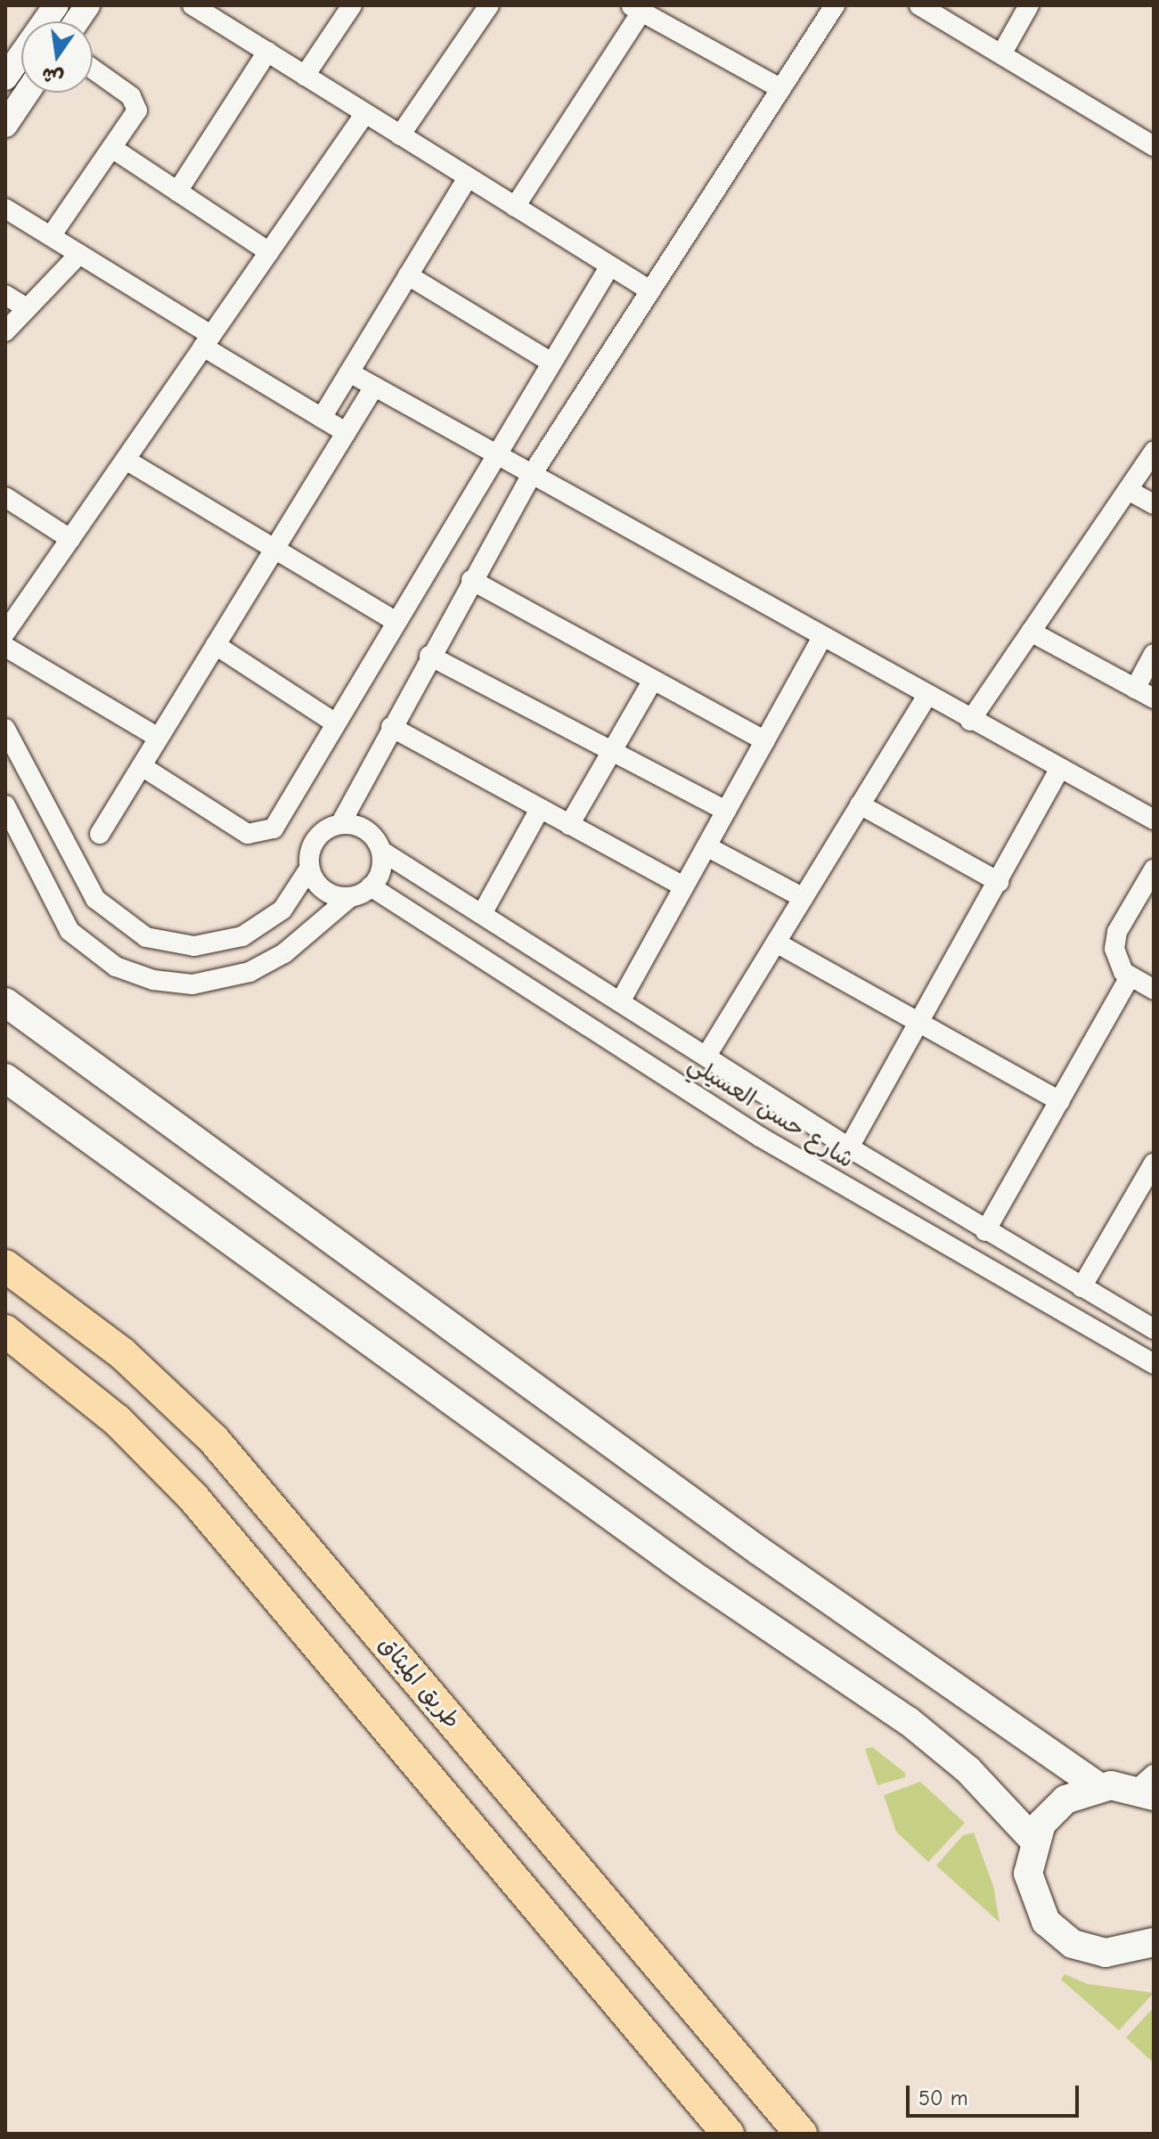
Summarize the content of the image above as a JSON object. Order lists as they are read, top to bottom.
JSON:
{
  "streets": {
    "main road": ["طريق الميثاق"],
    "street": ["شارع حسن العسيلي"]
  },
  "scale_bar": "50 m",
  "north": "bottom"
}
